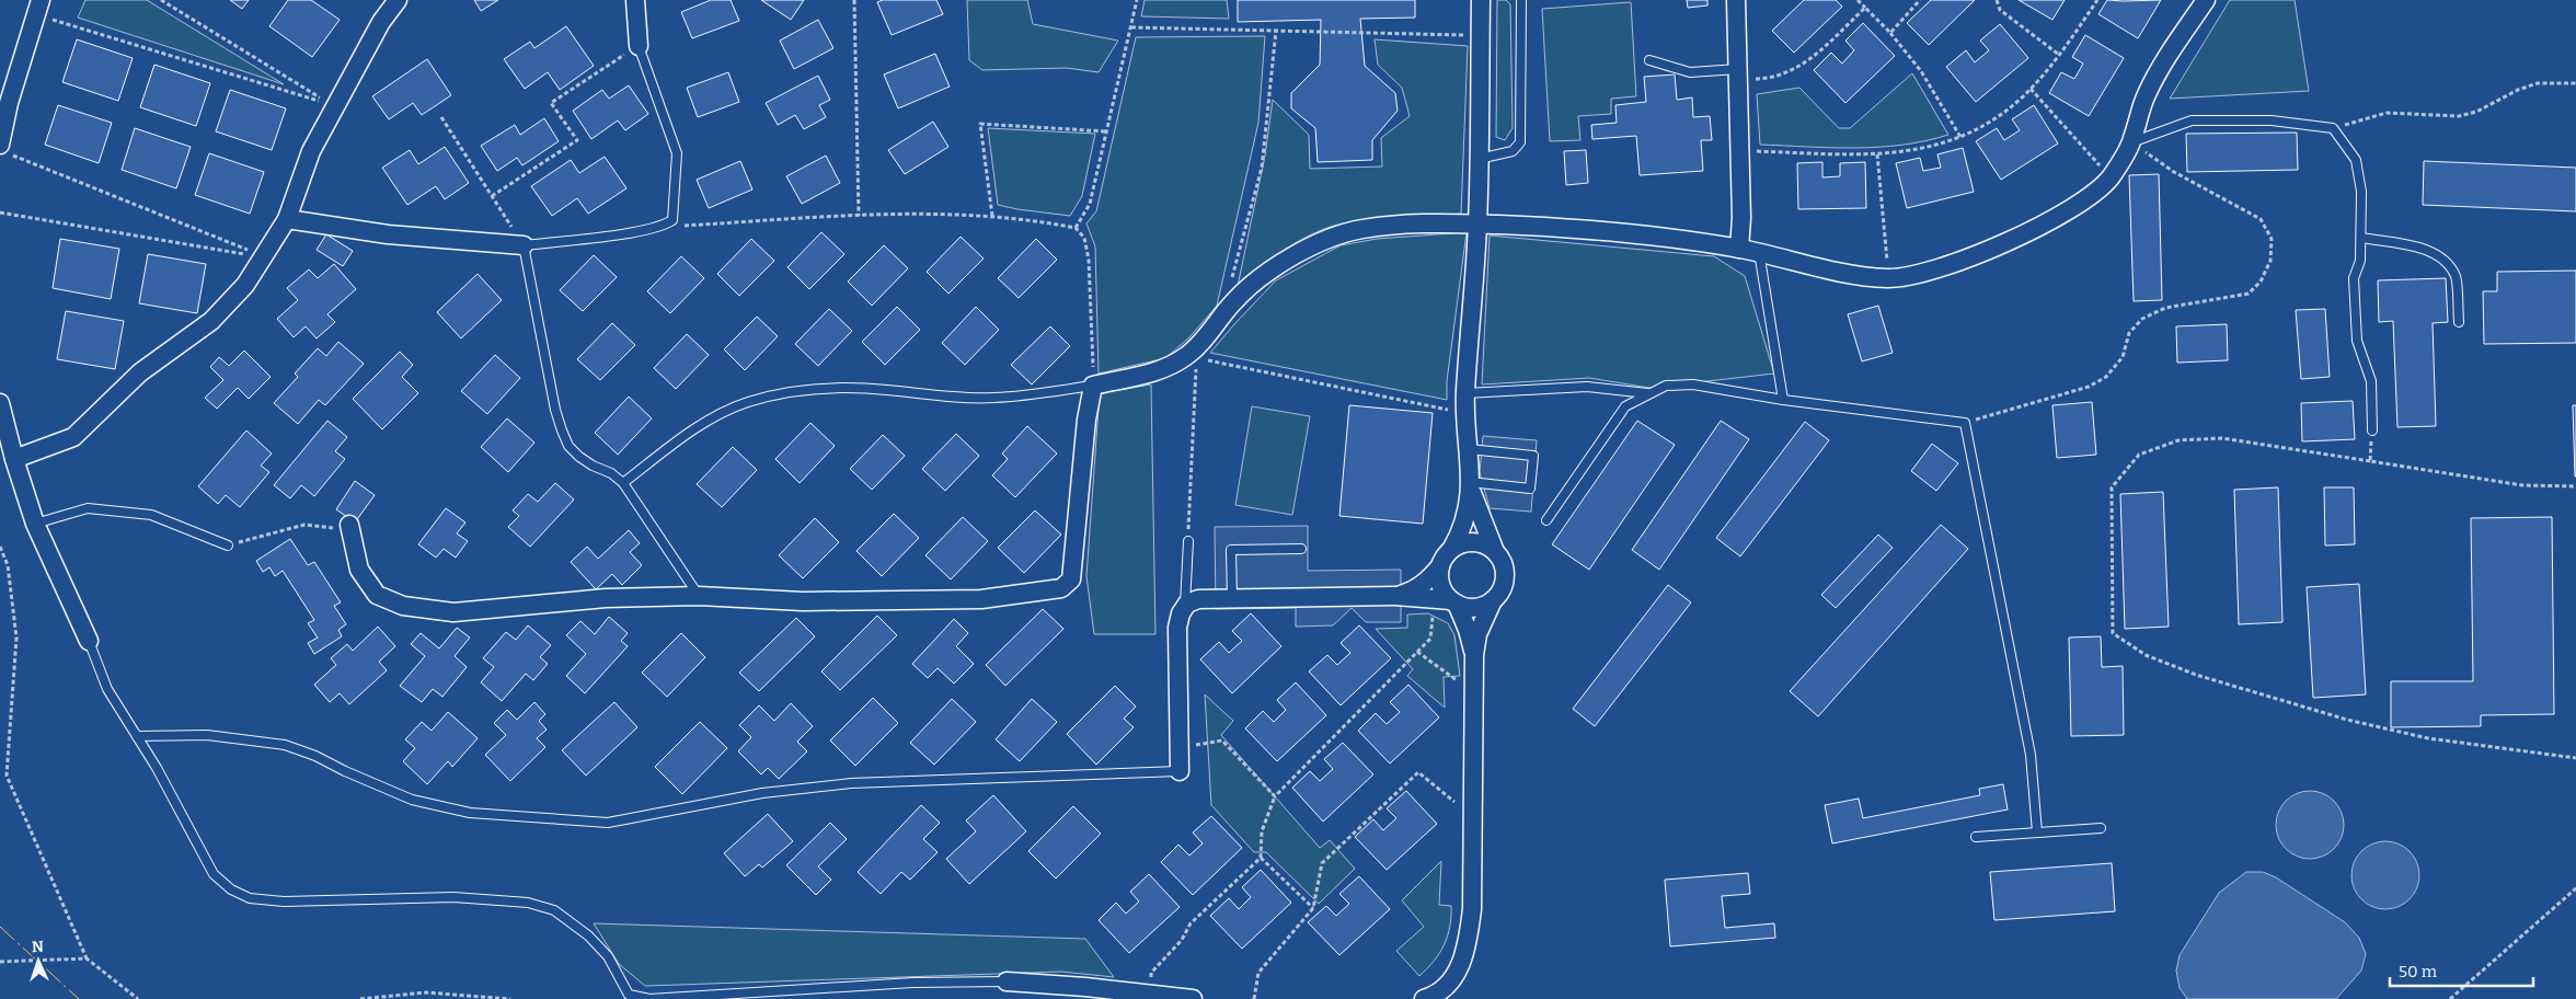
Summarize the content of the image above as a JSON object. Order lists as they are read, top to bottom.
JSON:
{
  "scale_bar": "50 m",
  "north": "top"
}
